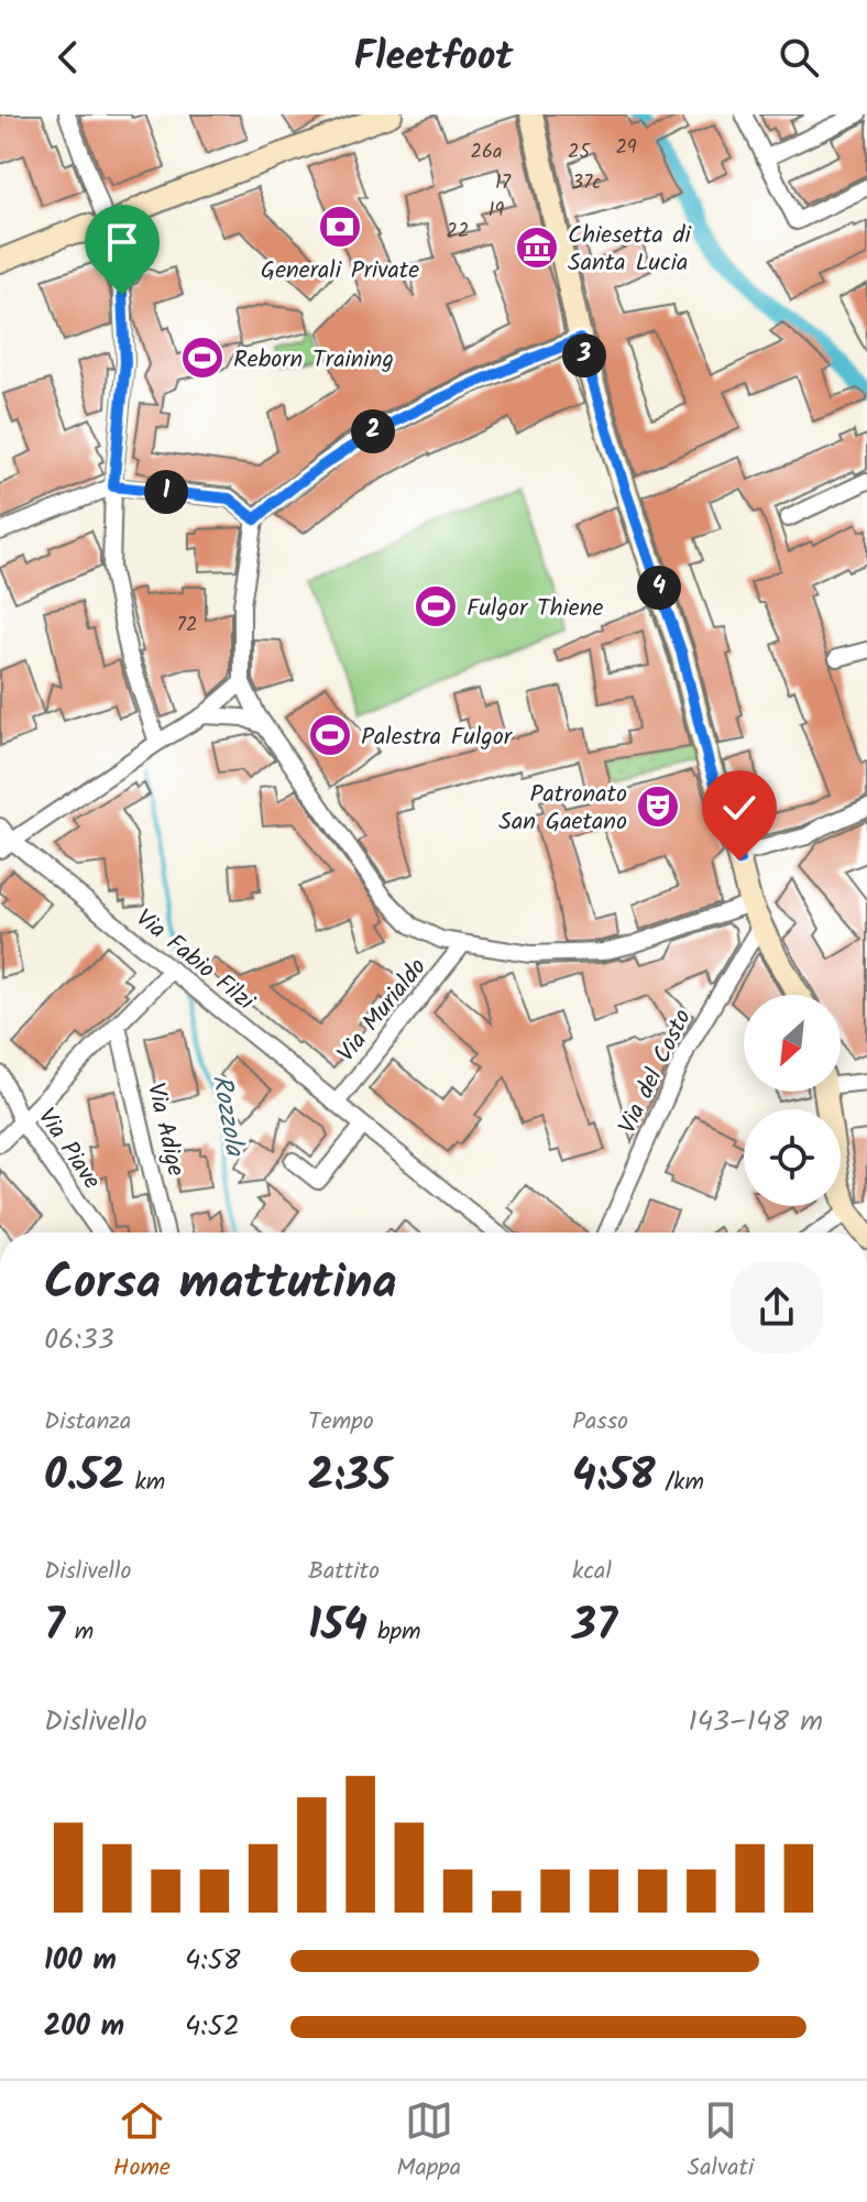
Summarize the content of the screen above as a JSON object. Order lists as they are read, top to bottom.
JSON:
{
  "streets": {
    "street": [
      "Via Fabio Filzi",
      "Via Murialdo",
      "Via del Costo",
      "Via Adige",
      "Via Piave"
    ]
  },
  "crossings": [
    ["Via Fabio Filzi", "Via Murialdo"]
  ],
  "water": ["Rozzola"],
  "places": {
    "bank": ["Generali Private"],
    "museum": ["Chiesetta di Santa Lucia"],
    "sports": ["Reborn Training", "Fulgor Thiene", "Palestra Fulgor"],
    "theatre": ["Patronato San Gaetano"]
  },
  "house_numbers": [
    "29",
    "26a",
    "25",
    "17",
    "37c",
    "19",
    "22",
    "72"
  ],
  "north": "bottom left",
  "page": {
    "header": "Fleetfoot",
    "pins": [
      "3",
      "2",
      "1",
      "4"
    ],
    "heading": ["Corsa mattutina", "06:33"],
    "stats": [
      ["Distanza", "0.52 km"],
      ["Tempo", "2:35"],
      ["Passo", "4:58 /km"],
      ["Dislivello", "7 m"],
      ["Battito", "154 bpm"],
      ["kcal", "37"]
    ],
    "chart": ["Dislivello", "143–148 m"],
    "list": [
      {
        "name": "100 m",
        "note": "4:58"
      },
      {
        "name": "200 m",
        "note": "4:52"
      }
    ],
    "tabs": ["Home", "Mappa", "Salvati"]
  }
}
